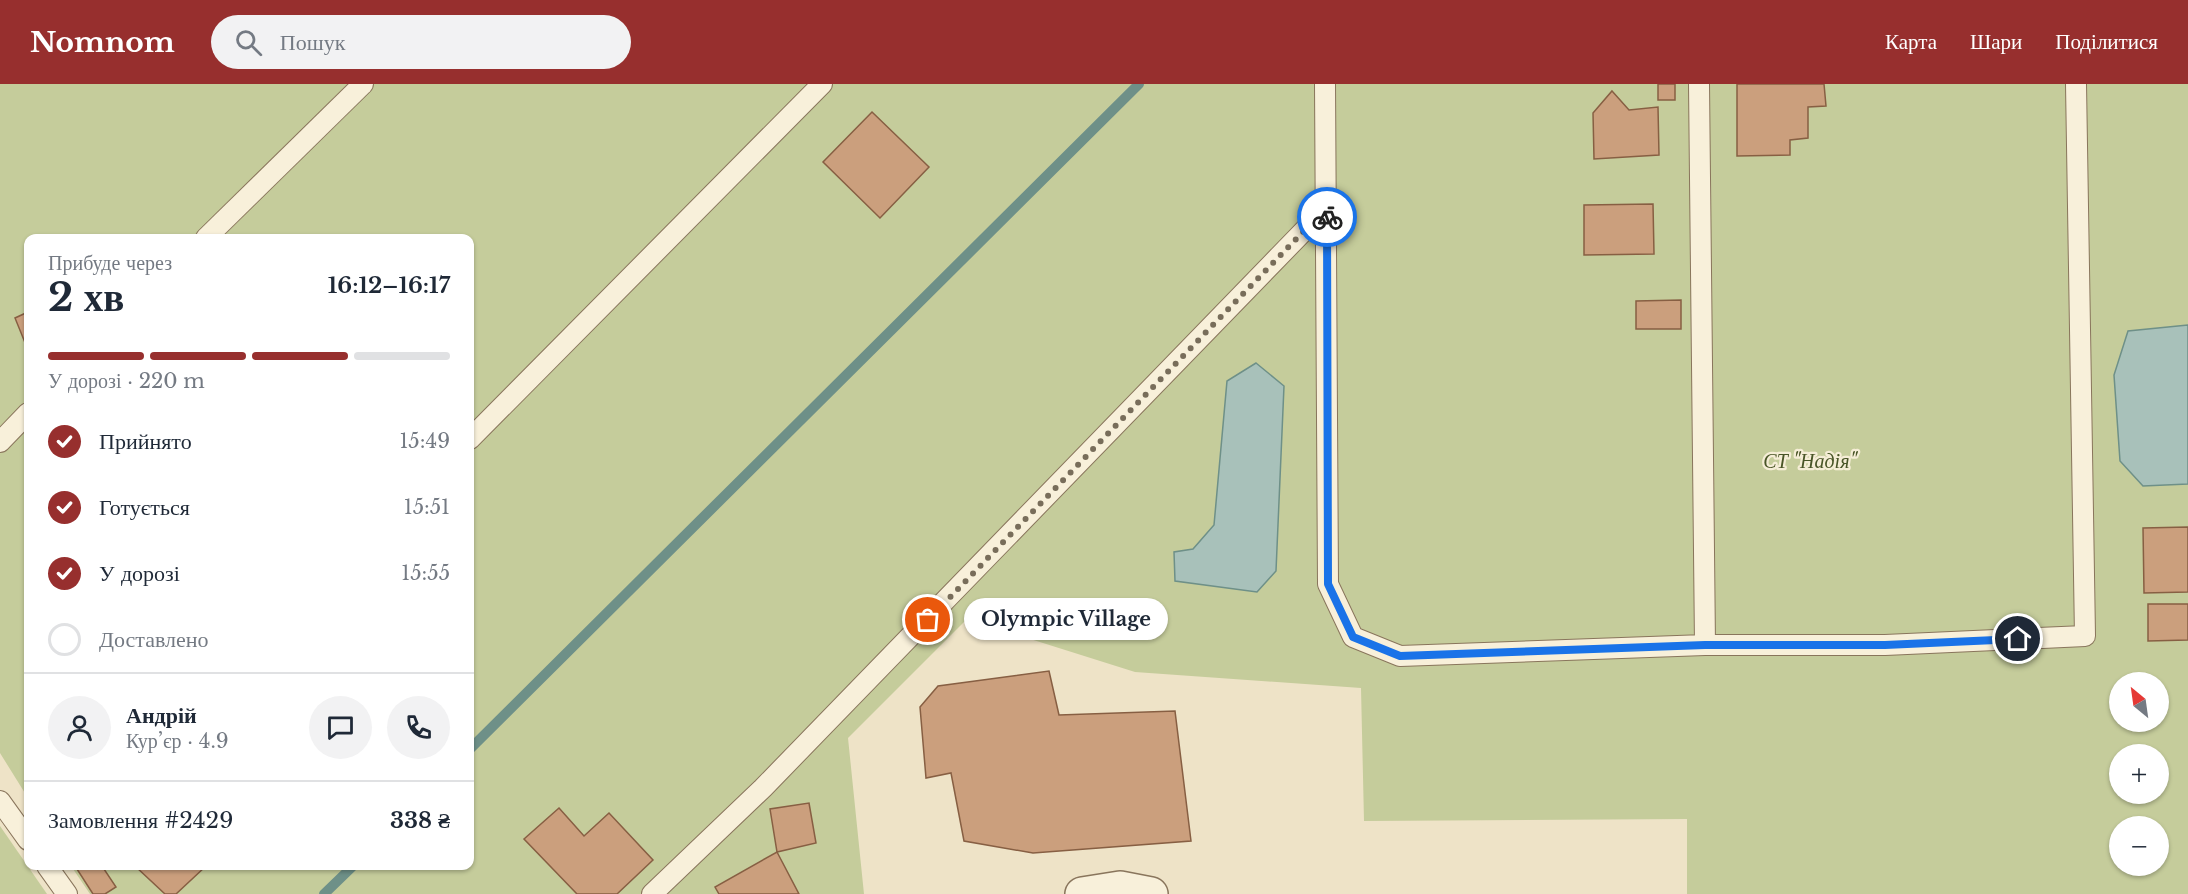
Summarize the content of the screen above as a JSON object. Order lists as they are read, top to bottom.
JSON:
{
  "parks": ["СТ \"Надія\""],
  "places": ["Olympic Village"],
  "north": "top left",
  "page": {
    "header": "Nomnom",
    "search": "Пошук",
    "nav": ["Карта", "Шари", "Поділитися"],
    "heading": ["2 хв", "Прибуде через", "16:12–16:17"],
    "panel": [
      "Андрій",
      "Кур’єр · 4.9",
      "Замовлення #2429",
      "338 ₴"
    ],
    "bar": "У дорозі · 220 m",
    "list": [
      ["Прийнято", "15:49"],
      ["Готується", "15:51"],
      ["У дорозі", "15:55"],
      "Доставлено"
    ],
    "bubble": "Olympic Village",
    "map_buttons": ["+", "−"]
  }
}
